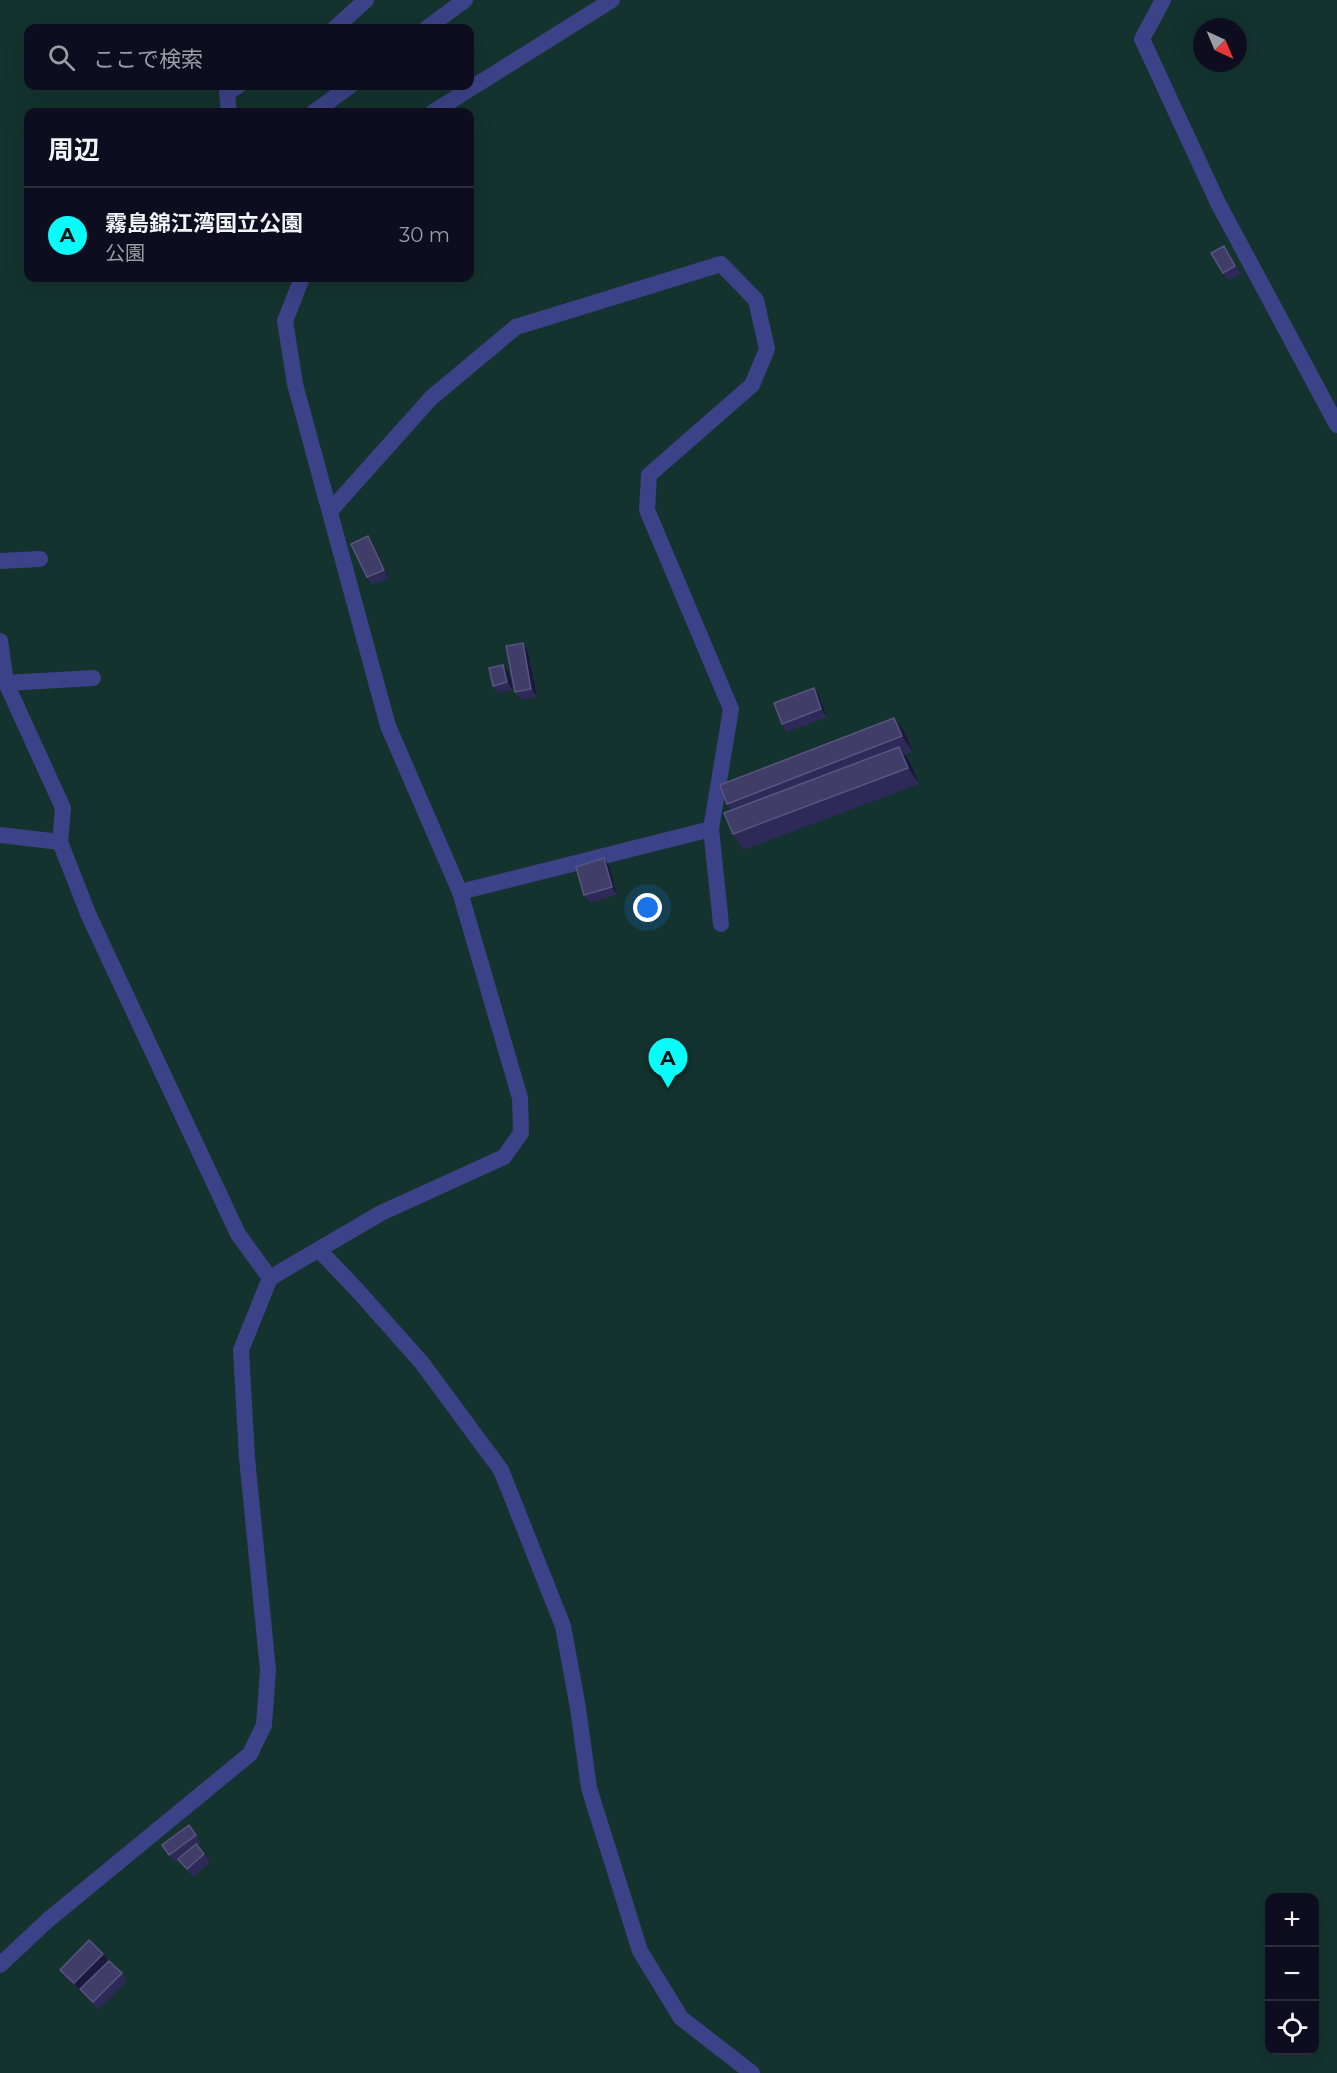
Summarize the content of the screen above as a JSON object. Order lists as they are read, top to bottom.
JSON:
{
  "north": "bottom right",
  "page": {
    "search": "ここで検索",
    "heading": "周辺",
    "list": [
      {
        "mark": "A",
        "name": "霧島錦江湾国立公園",
        "note": "公園",
        "value": "30 m"
      }
    ],
    "pins": "A",
    "map_buttons": ["+", "−"]
  }
}
